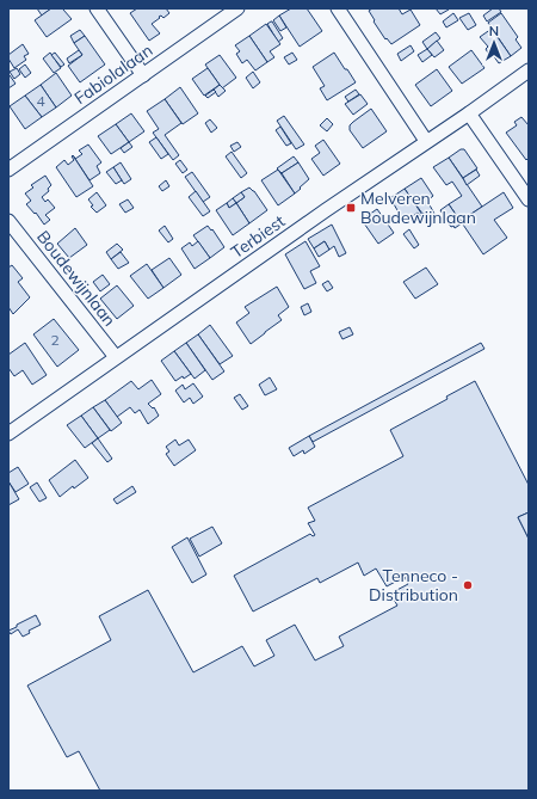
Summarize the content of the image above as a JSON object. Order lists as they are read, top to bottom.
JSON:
{
  "streets": {
    "street": ["Fabiolalaan", "Terbiest", "Boudewijnlaan"]
  },
  "crossings": [
    ["Terbiest", "Boudewijnlaan"]
  ],
  "places": {
    "transit": ["Melveren Boudewijnlaan"],
    "other": ["Tenneco - Distribution"]
  },
  "house_numbers": ["4", "2"],
  "north": "top"
}
